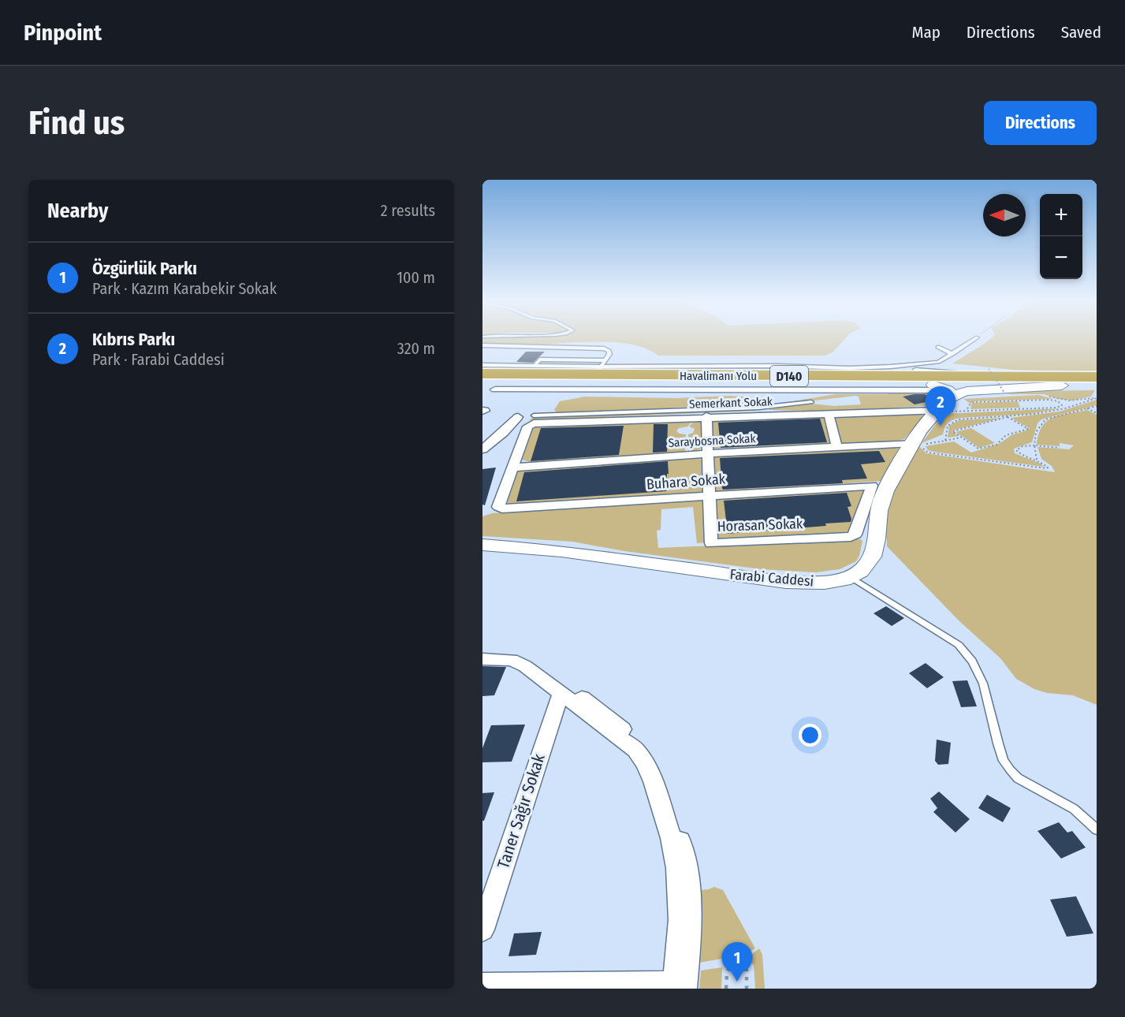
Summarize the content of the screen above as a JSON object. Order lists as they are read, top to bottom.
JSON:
{
  "streets": {
    "highway": ["Havalimanı Yolu", "D140"],
    "street": [
      "Semerkant Sokak",
      "Saraybosna Sokak",
      "Buhara Sokak",
      "Horasan Sokak",
      "Farabi Caddesi",
      "Taner Sağır Sokak"
    ]
  },
  "crossings": [
    ["Semerkant Sokak", "Saraybosna Sokak"],
    ["Semerkant Sokak", "Buhara Sokak"],
    ["Semerkant Sokak", "Horasan Sokak"],
    ["Saraybosna Sokak", "Buhara Sokak"],
    ["Saraybosna Sokak", "Horasan Sokak"],
    ["Buhara Sokak", "Horasan Sokak"]
  ],
  "north": "left",
  "page": {
    "header": "Pinpoint",
    "nav": ["Map", "Directions", "Saved"],
    "buttons": "Directions",
    "title": "Find us",
    "heading": ["Nearby", "2 results"],
    "map_buttons": ["+", "−"],
    "list": [
      {
        "mark": "1",
        "name": "Özgürlük Parkı",
        "note": "Park · Kazım Karabekir Sokak",
        "value": "100 m"
      },
      {
        "mark": "2",
        "name": "Kıbrıs Parkı",
        "note": "Park · Farabi Caddesi",
        "value": "320 m"
      }
    ],
    "pins": ["2", "1"]
  }
}
